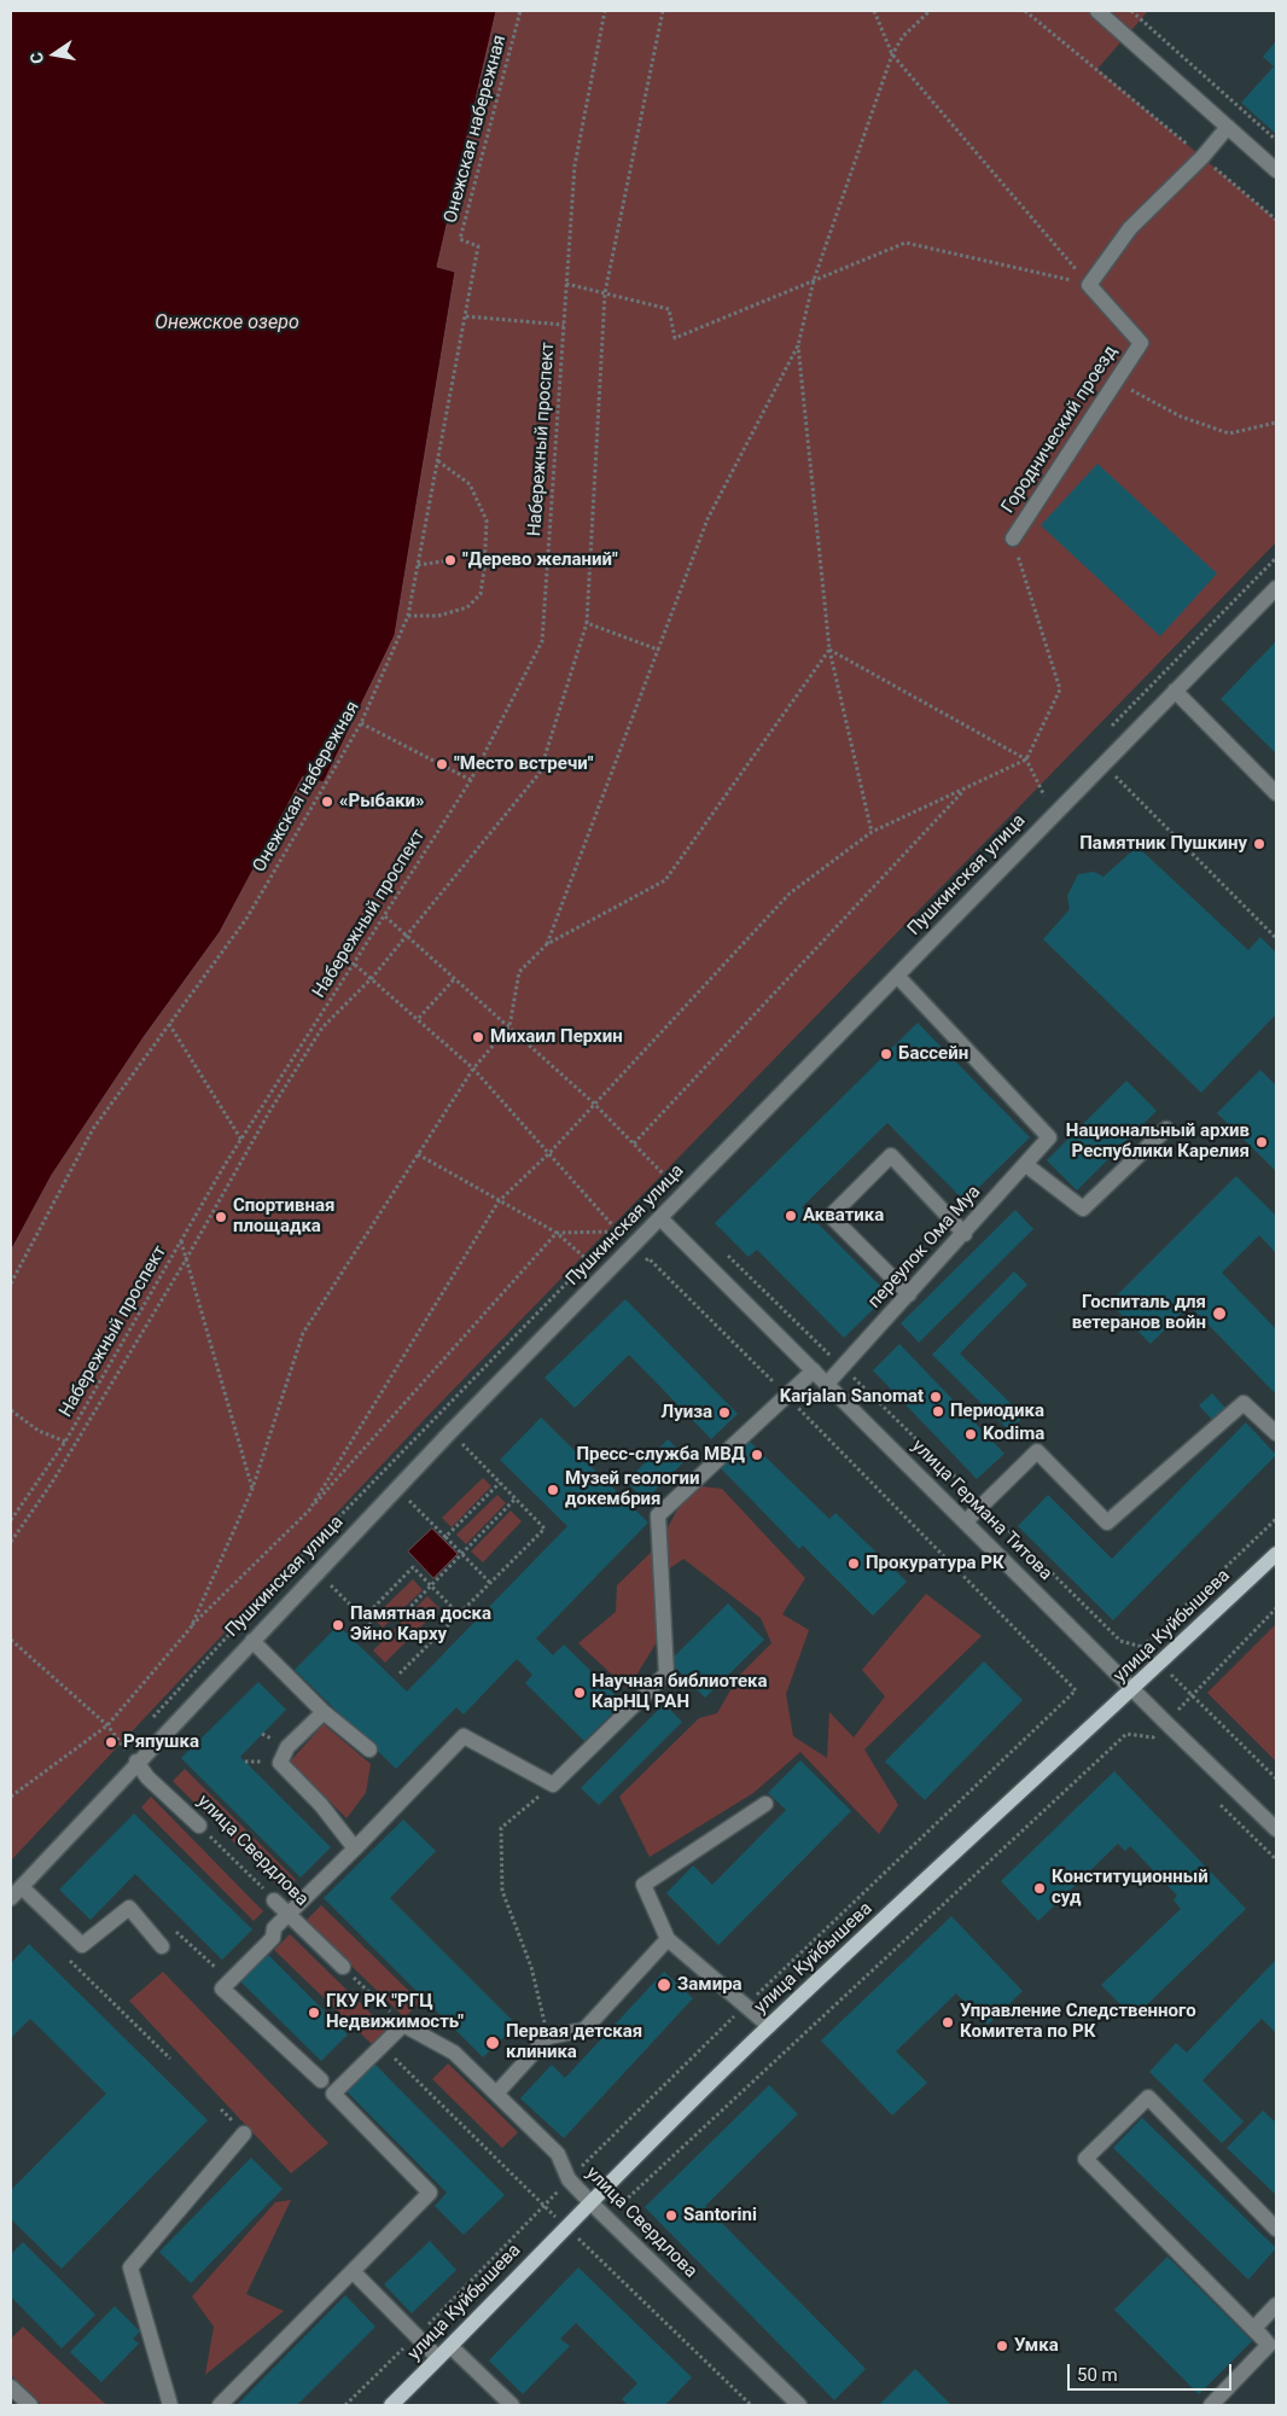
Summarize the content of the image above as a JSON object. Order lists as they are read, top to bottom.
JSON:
{
  "streets": {
    "main road": ["улица Куйбышева"],
    "street": [
      "Городнический проезд",
      "Пушкинская улица",
      "переулок Ома Муа",
      "улица Германа Титова",
      "улица Свердлова"
    ],
    "path": ["Онежская набережная", "Набережный проспект"]
  },
  "crossings": [
    ["Пушкинская улица", "переулок Ома Муа"],
    ["Пушкинская улица", "улица Германа Титова"],
    ["Пушкинская улица", "улица Свердлова"],
    ["переулок Ома Муа", "улица Германа Титова"],
    ["улица Германа Титова", "улица Куйбышева"],
    ["улица Куйбышева", "улица Свердлова"]
  ],
  "water": ["Онежское озеро"],
  "places": [
    "\"Дерево желаний\"",
    "\"Место встречи\"",
    "«Рыбаки»",
    "Памятник Пушкину",
    "Михаил Перхин",
    "Бассейн",
    "Национальный архив Республики Карелия",
    "Акватика",
    "Спортивная площадка",
    "Госпиталь для ветеранов войн",
    "Karjalan Sanomat",
    "Периодика",
    "Луиза",
    "Kodima",
    "Пресс-служба МВД",
    "Музей геологии докембрия",
    "Прокуратура РК",
    "Памятная доска Эйно Карху",
    "Научная библиотека КарНЦ РАН",
    "Ряпушка",
    "Конституционный суд",
    "Замира",
    "ГКУ РК \"РГЦ Недвижимость\"",
    "Управление Следственного Комитета по РК",
    "Первая детская клиника",
    "Santorini",
    "Умка"
  ],
  "scale_bar": "50 m",
  "north": "left"
}
